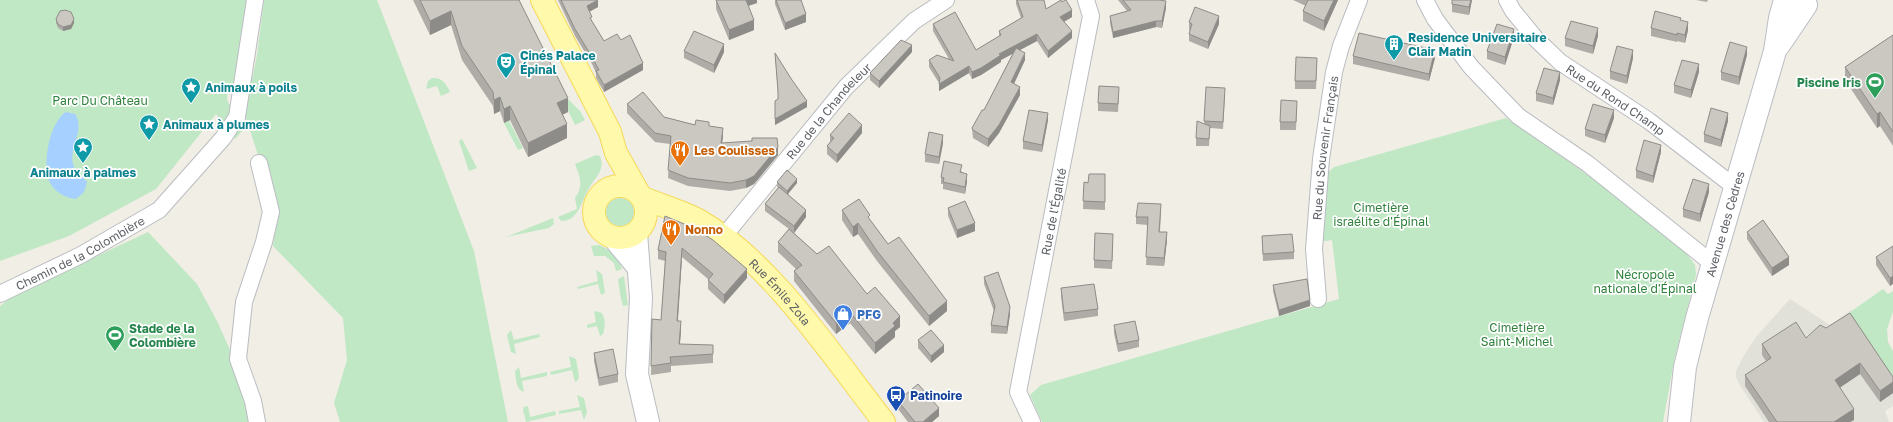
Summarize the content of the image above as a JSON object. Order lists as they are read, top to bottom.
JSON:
{
  "streets": {
    "main road": ["Rue Émile Zola"],
    "street": [
      "Rue du Rond Champ",
      "Rue de la Chandeleur",
      "Rue du Souvenir Français",
      "Rue de l'Égalité",
      "Avenue des Cèdres",
      "Chemin de la Colombière"
    ]
  },
  "crossings": [
    ["Rue du Rond Champ", "Avenue des Cèdres"],
    ["Rue de la Chandeleur", "Rue Émile Zola"]
  ],
  "parks": [
    "Parc Du Château",
    "Cimetière israélite d'Épinal",
    "Nécropole nationale d'Épinal",
    "Cimetière Saint-Michel"
  ],
  "places": {
    "building": ["Residence Universitaire Clair Matin"],
    "theatre": ["Cinés Palace Épinal"],
    "sports": ["Piscine Iris", "Stade de la Colombière"],
    "place": ["Animaux à poils", "Animaux à plumes", "Animaux à palmes"],
    "restaurant": ["Les Coulisses", "Nonno"],
    "shop": ["PFG"],
    "bus stop": ["Patinoire"]
  }
}
